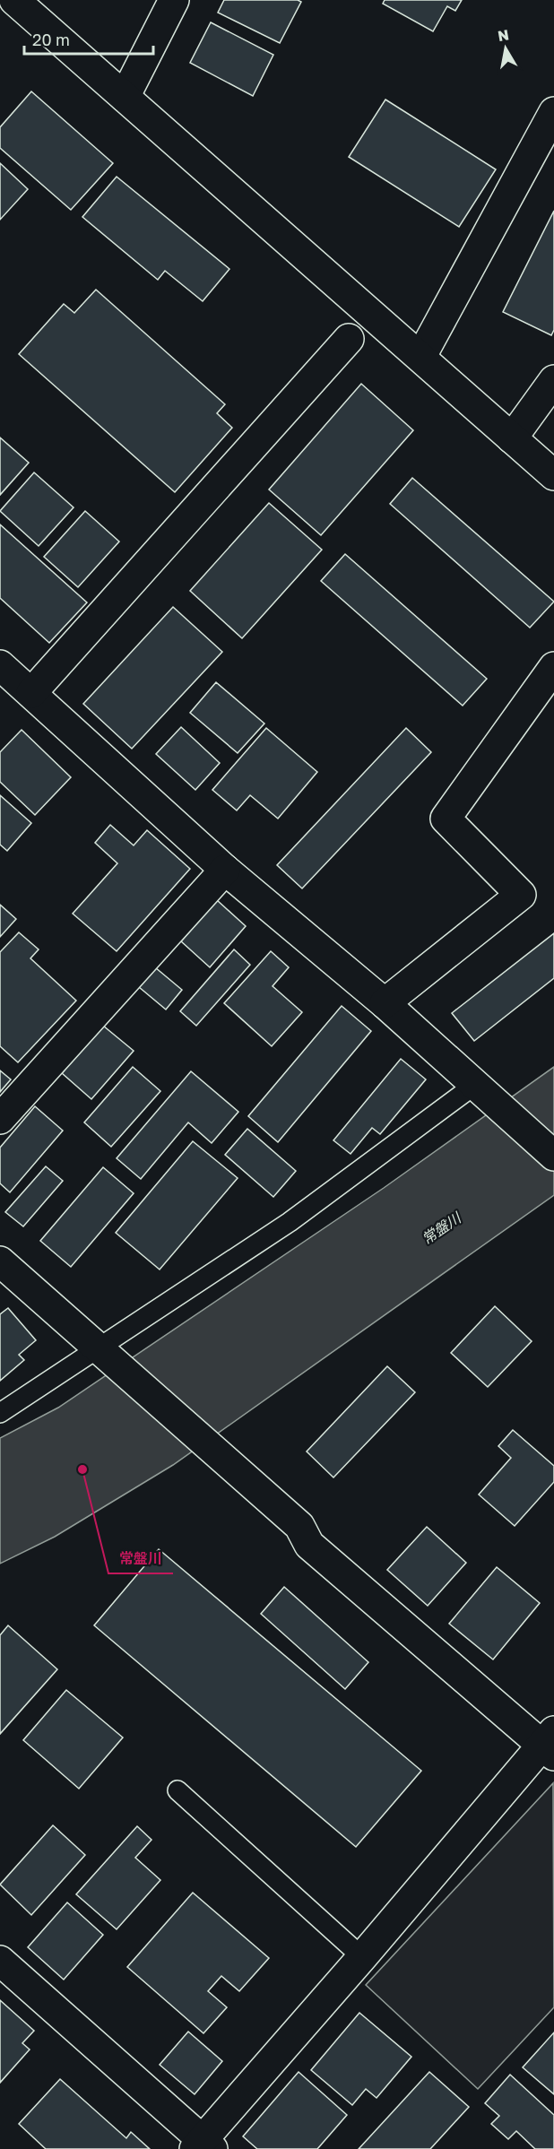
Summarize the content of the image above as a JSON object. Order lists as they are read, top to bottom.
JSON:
{
  "water": ["常盤川"],
  "places": ["常盤川"],
  "scale_bar": "20 m",
  "north": "top"
}
